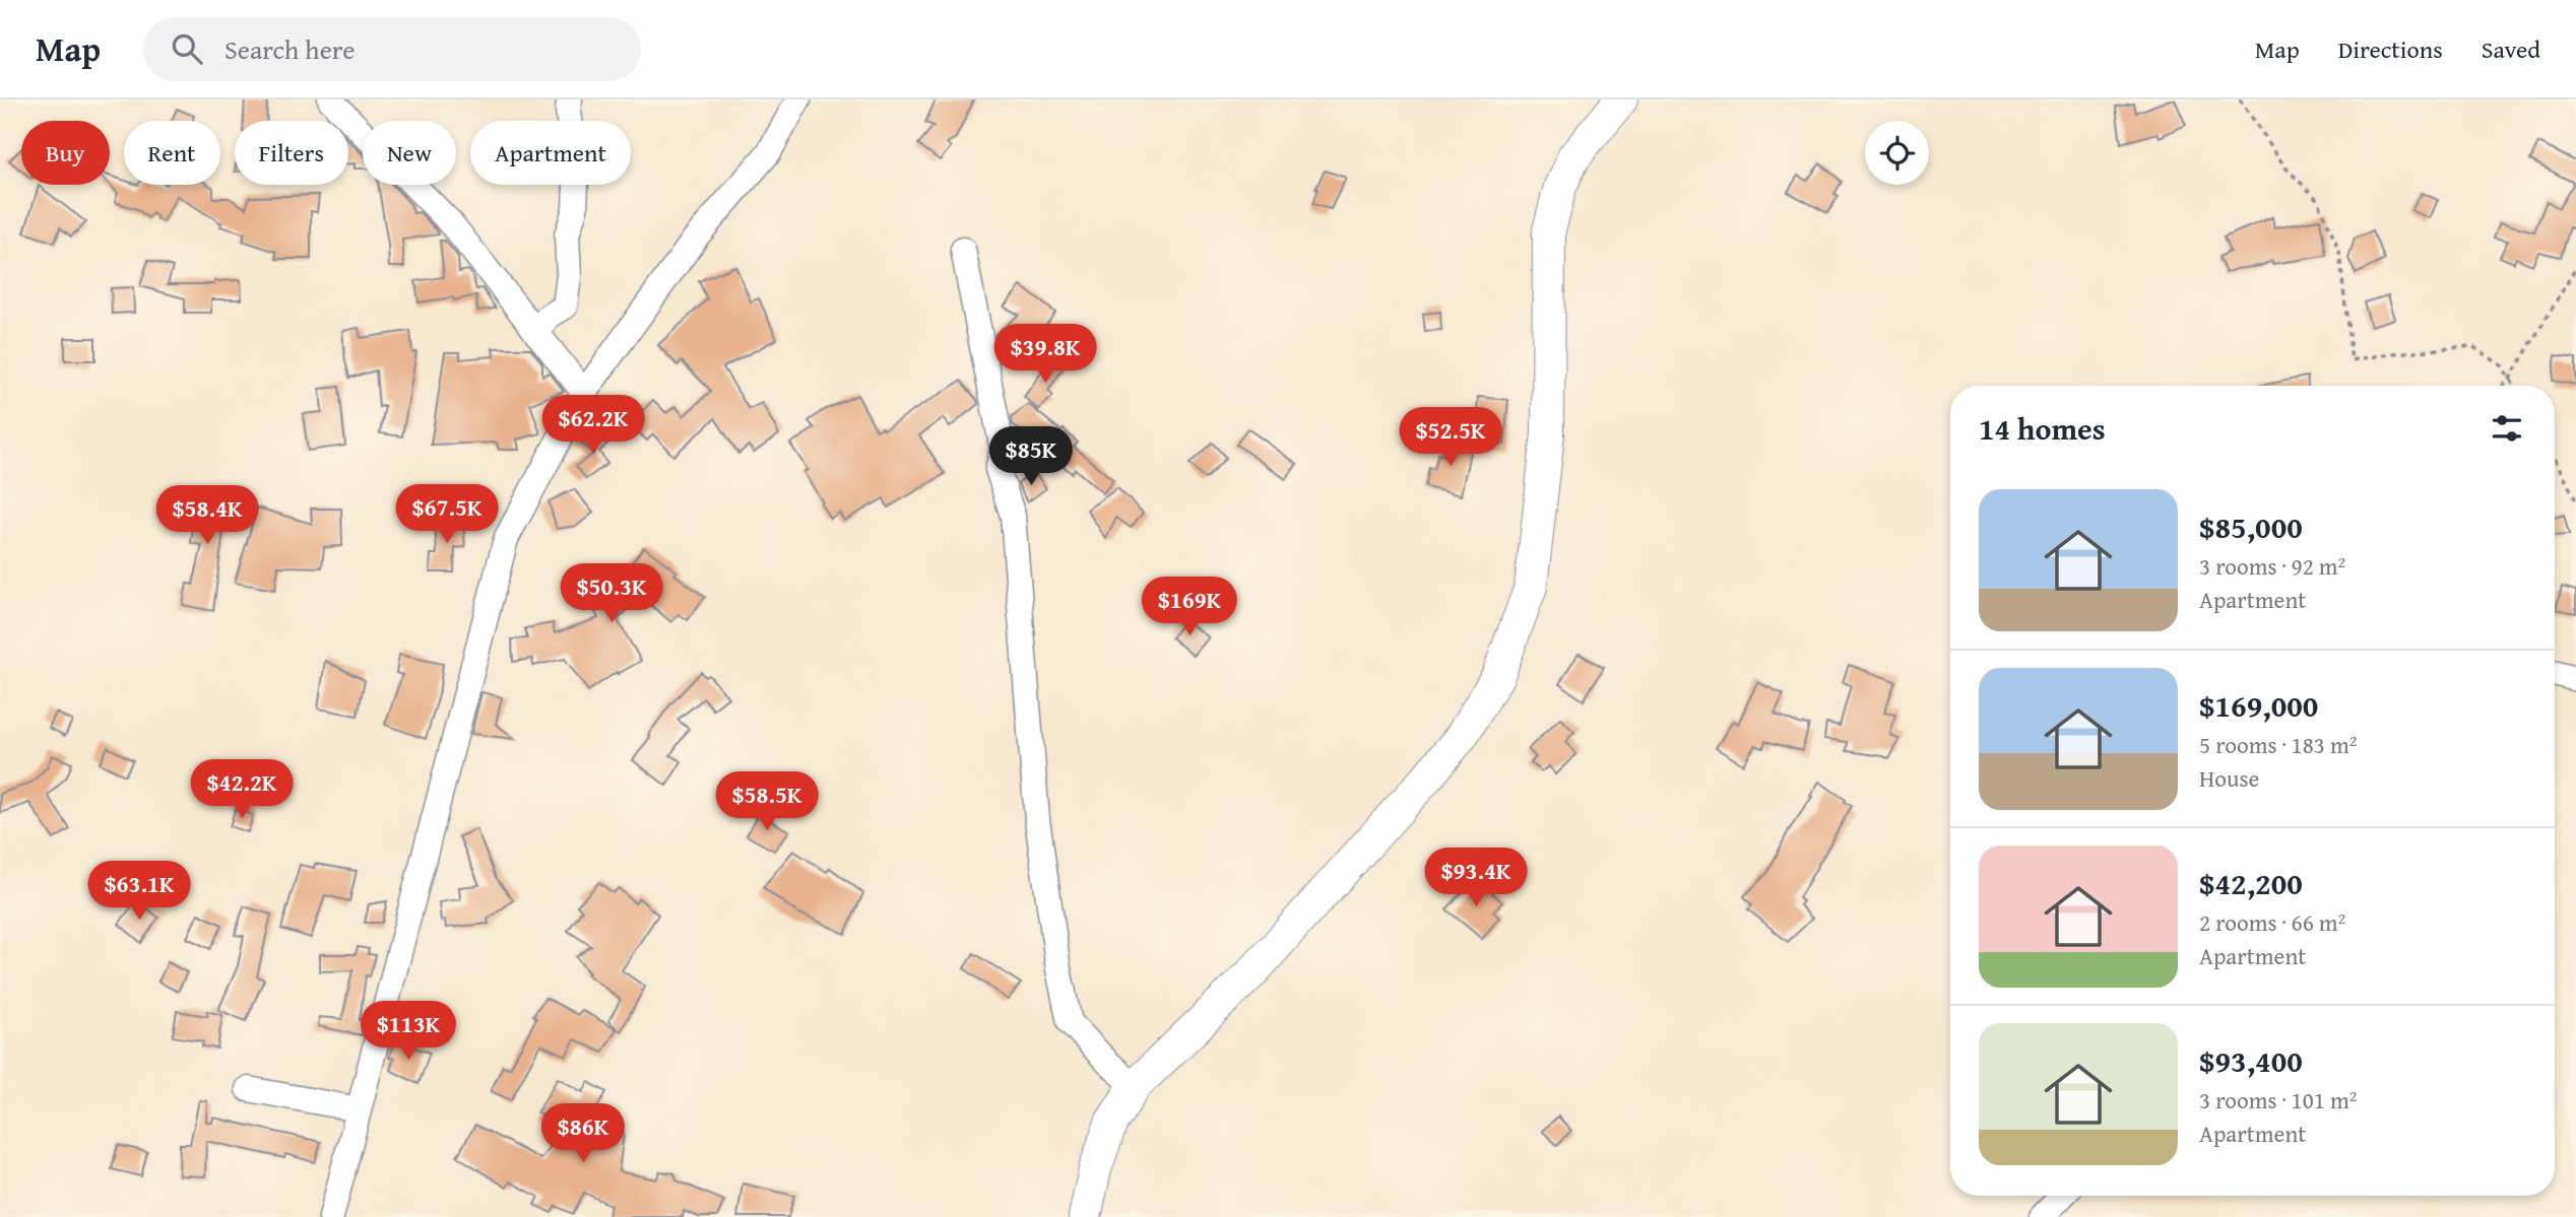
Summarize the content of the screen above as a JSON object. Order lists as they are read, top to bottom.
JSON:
{
  "page": {
    "header": "Map",
    "search": "Search here",
    "nav": ["Map", "Directions", "Saved"],
    "chip": [
      "Buy",
      "Rent",
      "Filters",
      "New",
      "Apartment"
    ],
    "price": [
      "$39.8K",
      "$62.2K",
      "$52.5K",
      "$85K",
      "$67.5K",
      "$58.4K",
      "$50.3K",
      "$169K",
      "$42.2K",
      "$58.5K",
      "$93.4K",
      "$63.1K",
      "$113K",
      "$86K"
    ],
    "heading": "14 homes",
    "list": [
      {
        "name": "$85,000",
        "note": "3 rooms · 92 m² · Apartment"
      },
      {
        "name": "$169,000",
        "note": "5 rooms · 183 m² · House"
      },
      {
        "name": "$42,200",
        "note": "2 rooms · 66 m² · Apartment"
      },
      {
        "name": "$93,400",
        "note": "3 rooms · 101 m² · Apartment"
      }
    ]
  }
}
